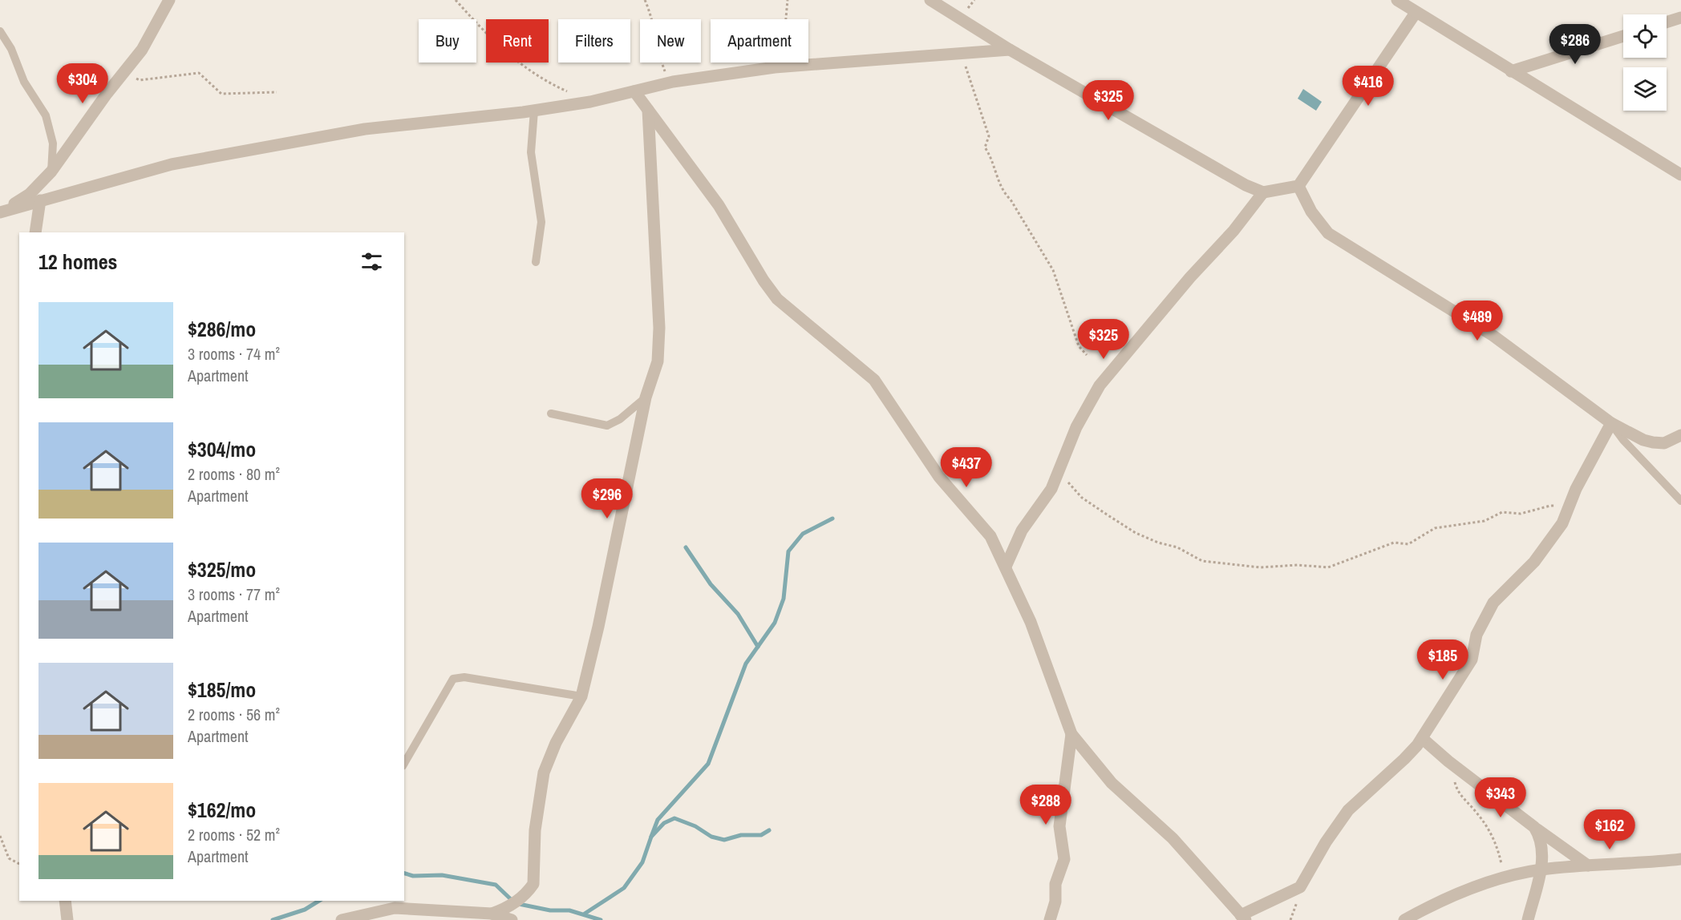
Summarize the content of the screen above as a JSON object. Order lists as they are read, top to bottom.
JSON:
{
  "page": {
    "chip": [
      "Buy",
      "Rent",
      "Filters",
      "New",
      "Apartment"
    ],
    "price": [
      "$286",
      "$304",
      "$416",
      "$325",
      "$489",
      "$325",
      "$437",
      "$296",
      "$185",
      "$343",
      "$288",
      "$162"
    ],
    "heading": "12 homes",
    "list": [
      {
        "name": "$286/mo",
        "note": "3 rooms · 74 m² · Apartment"
      },
      {
        "name": "$304/mo",
        "note": "2 rooms · 80 m² · Apartment"
      },
      {
        "name": "$325/mo",
        "note": "3 rooms · 77 m² · Apartment"
      },
      {
        "name": "$185/mo",
        "note": "2 rooms · 56 m² · Apartment"
      },
      {
        "name": "$162/mo",
        "note": "2 rooms · 52 m² · Apartment"
      }
    ]
  }
}
